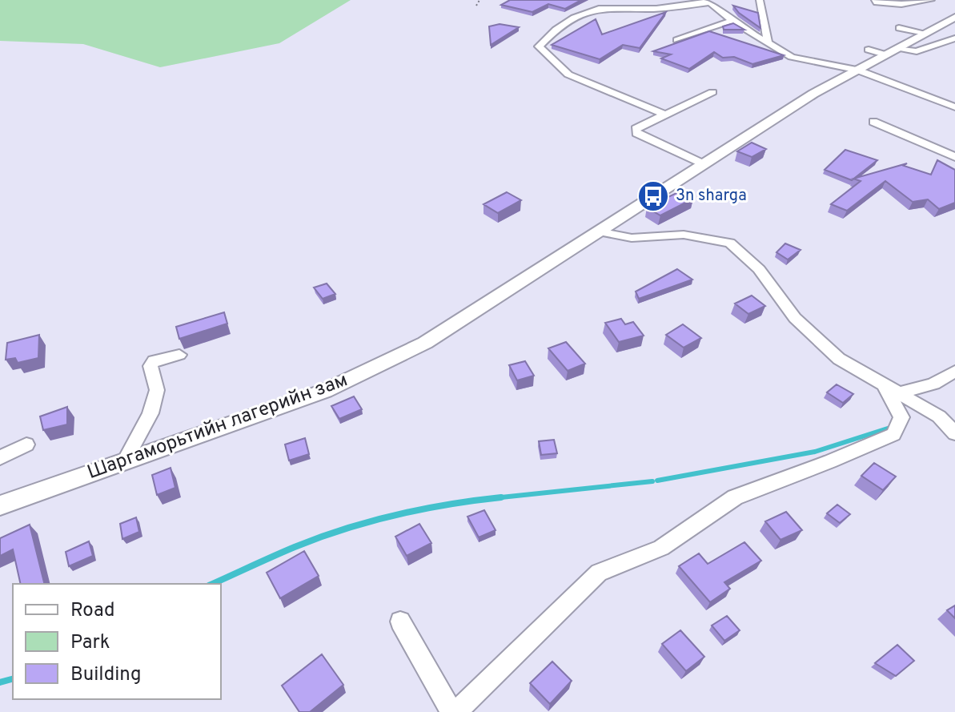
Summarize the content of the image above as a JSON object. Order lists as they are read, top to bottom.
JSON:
{
  "streets": {
    "street": ["Шаргаморьтийн лагерийн зам"]
  },
  "places": {
    "bus stop": ["3n sharga"]
  },
  "legend": ["Road", "Park", "Building"]
}
